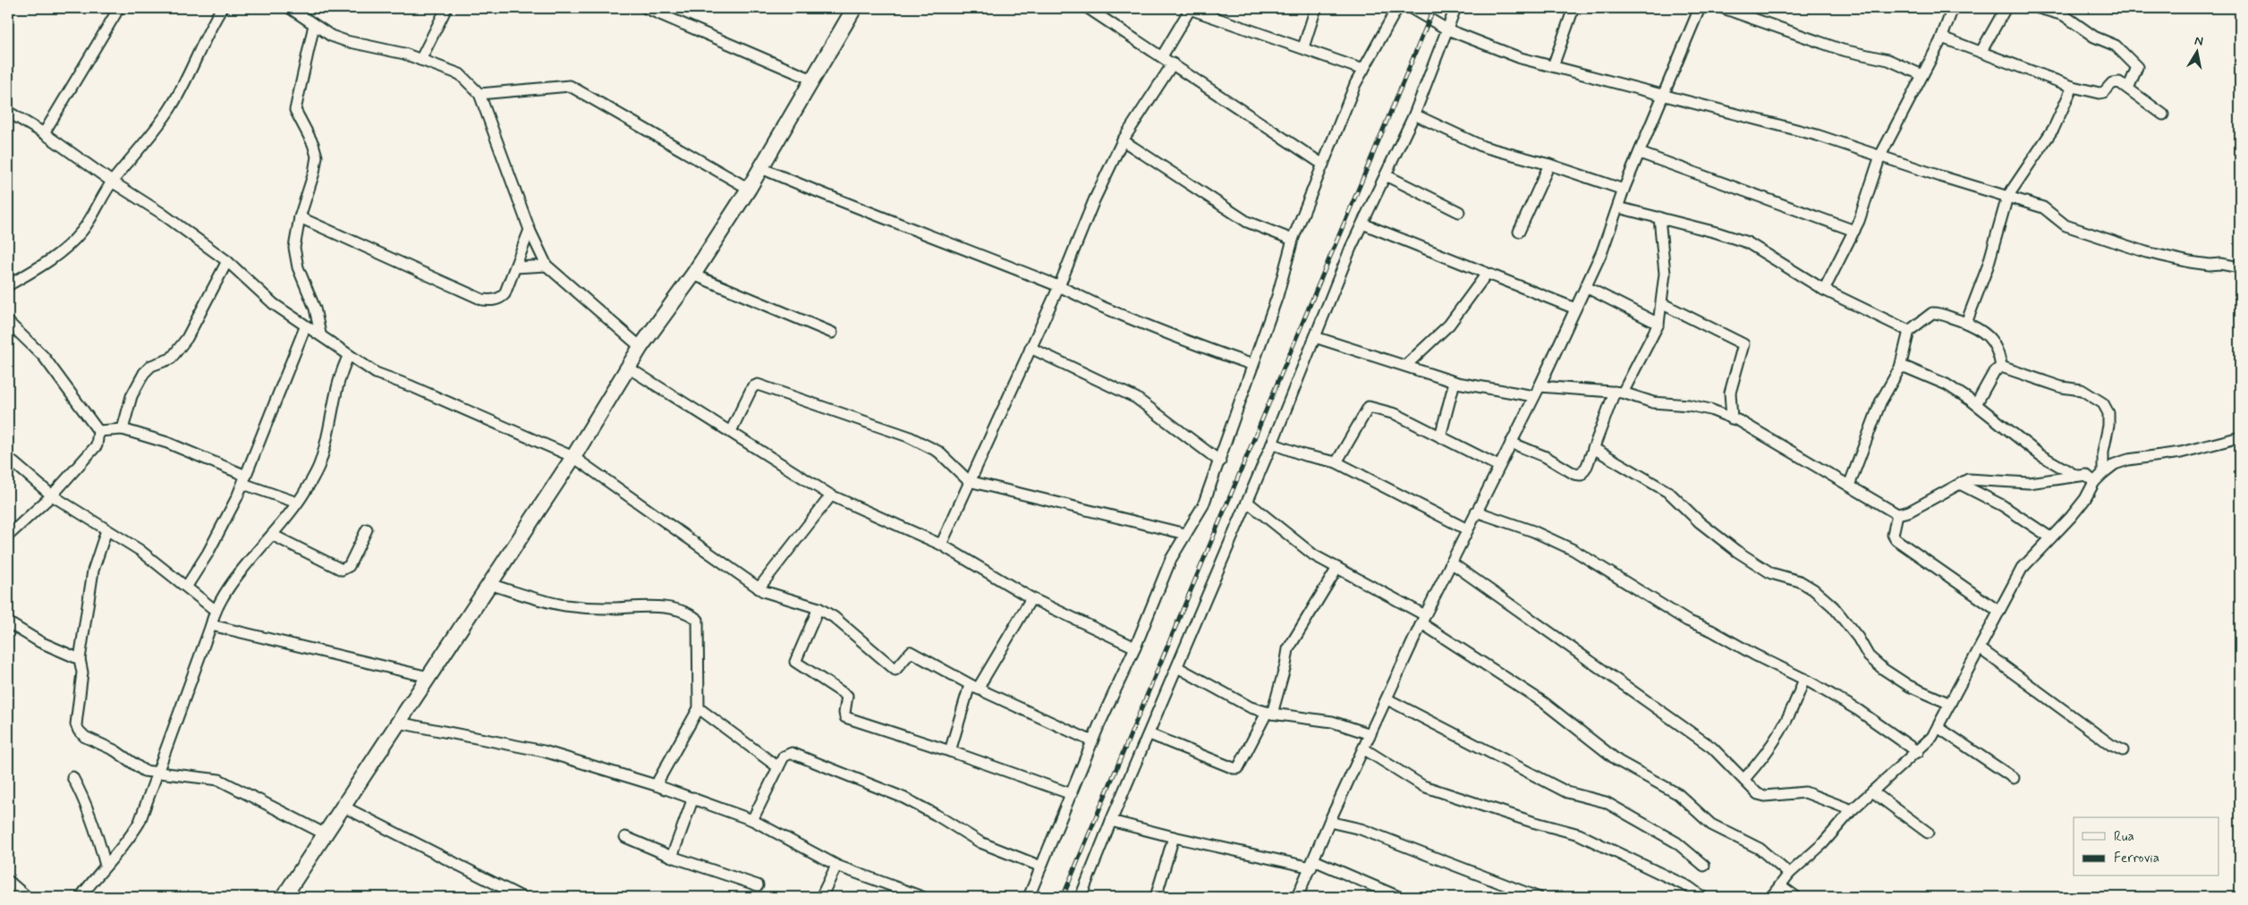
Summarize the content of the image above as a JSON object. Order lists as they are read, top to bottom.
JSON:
{
  "legend": ["Rua", "Ferrovia"],
  "north": "top"
}
